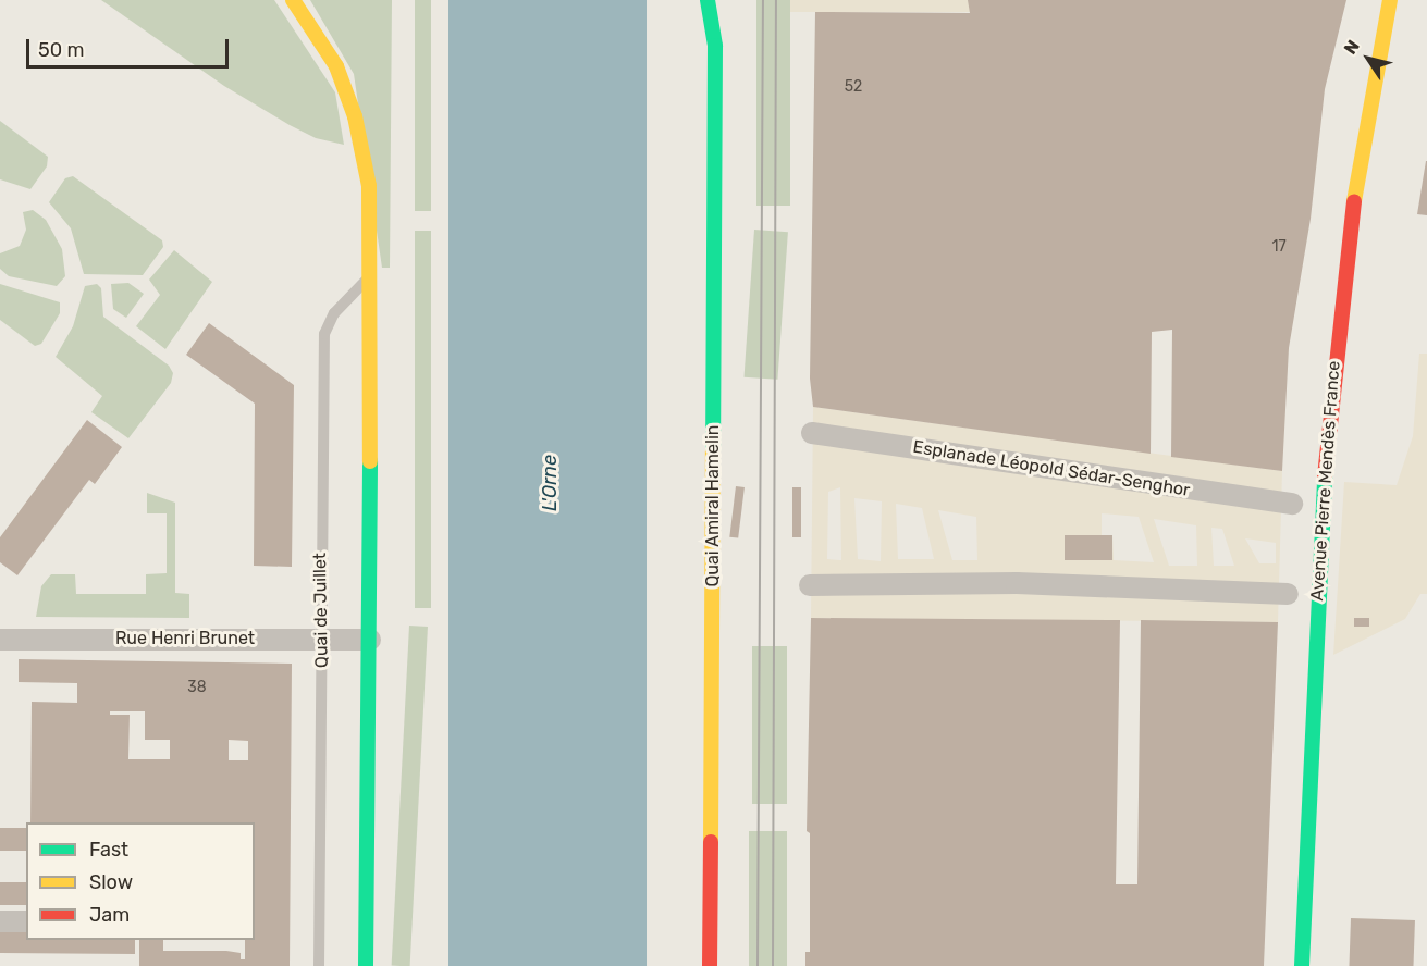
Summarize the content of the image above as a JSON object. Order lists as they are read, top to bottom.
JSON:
{
  "streets": {
    "main road": ["Avenue Pierre Mendès France", "Quai Amiral Hamelin"],
    "street": ["Esplanade Léopold Sédar-Senghor", "Rue Henri Brunet"],
    "lane": ["Quai de Juillet"]
  },
  "crossings": [
    ["Quai de Juillet", "Rue Henri Brunet"]
  ],
  "water": ["L'Orne"],
  "house_numbers": ["52", "17", "38"],
  "legend": ["Fast", "Slow", "Jam"],
  "scale_bar": "50 m",
  "north": "top left"
}
